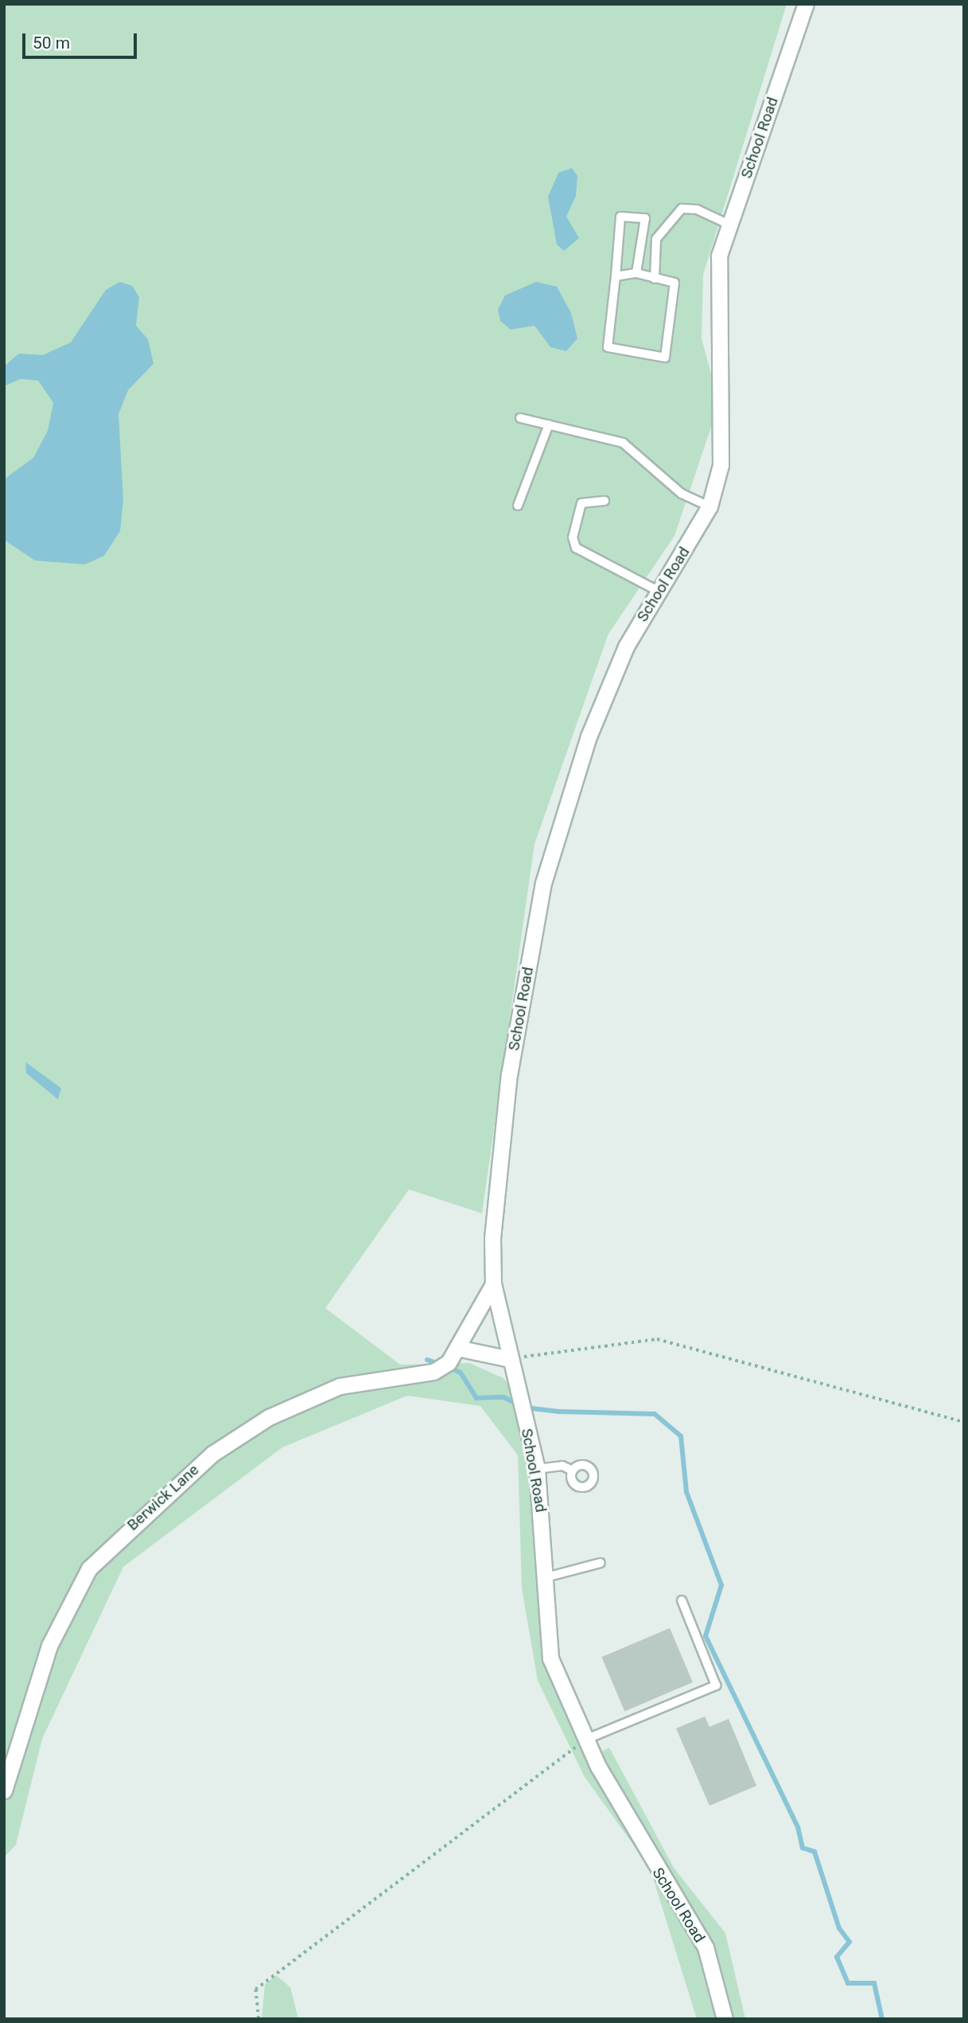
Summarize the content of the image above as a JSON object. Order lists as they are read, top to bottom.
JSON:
{
  "streets": {
    "street": ["School Road", "Berwick Lane"]
  },
  "crossings": [
    ["School Road", "Berwick Lane"]
  ],
  "scale_bar": "50 m"
}
